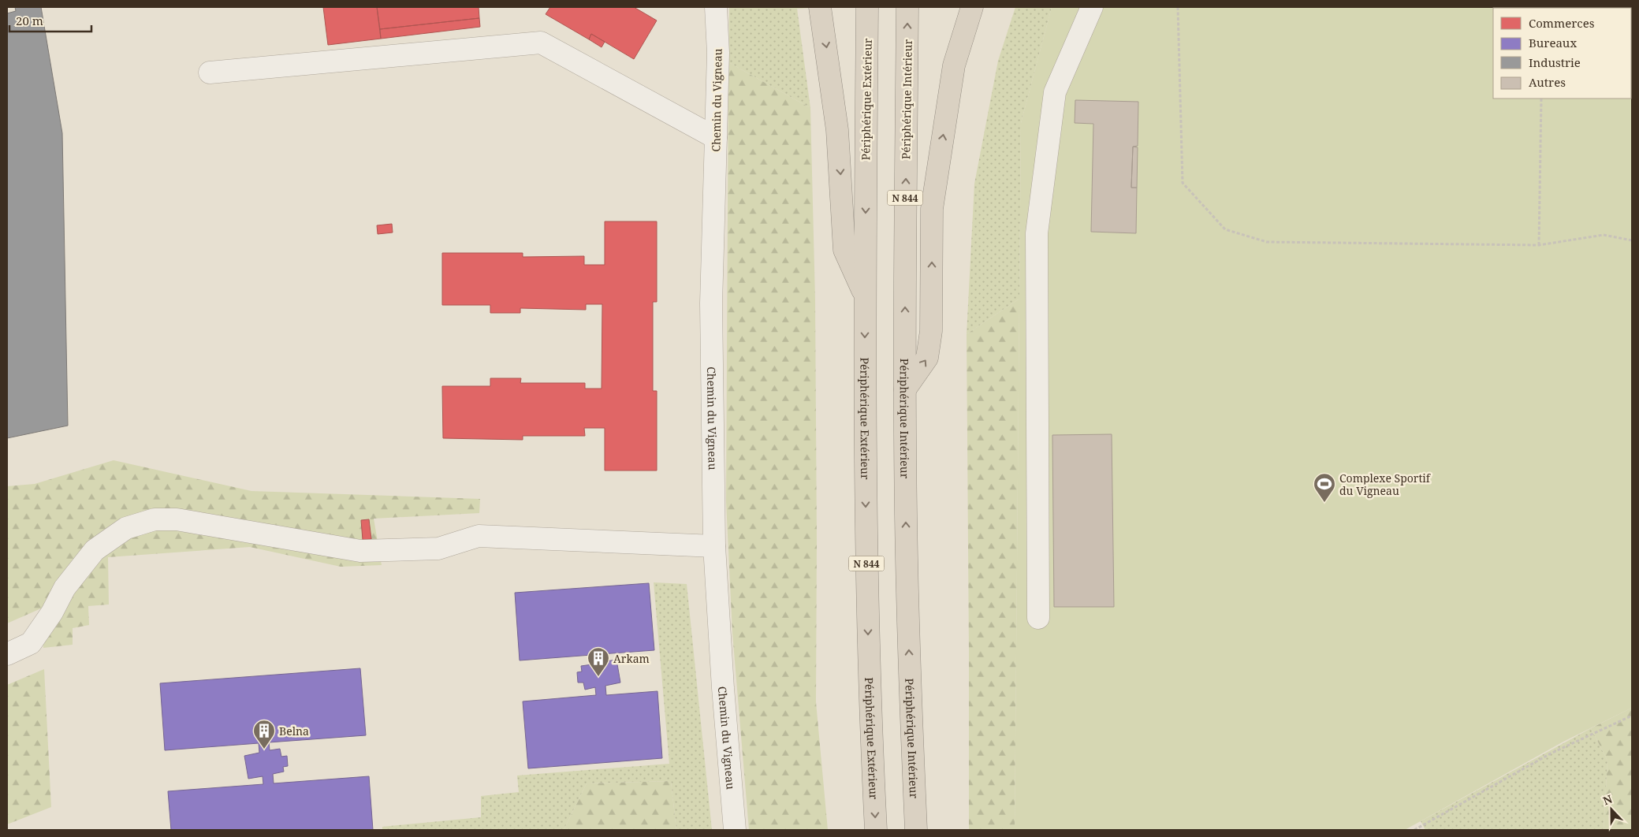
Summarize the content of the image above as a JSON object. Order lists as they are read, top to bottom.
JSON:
{
  "streets": {
    "highway": ["Périphérique Extérieur", "Périphérique Intérieur", "N 844"],
    "street": ["Chemin du Vigneau"]
  },
  "places": {
    "sports": ["Complexe Sportif du Vigneau"],
    "building": ["Arkam", "Belna"]
  },
  "legend": [
    "Commerces",
    "Bureaux",
    "Industrie",
    "Autres"
  ],
  "scale_bar": "20 m",
  "north": "top"
}
